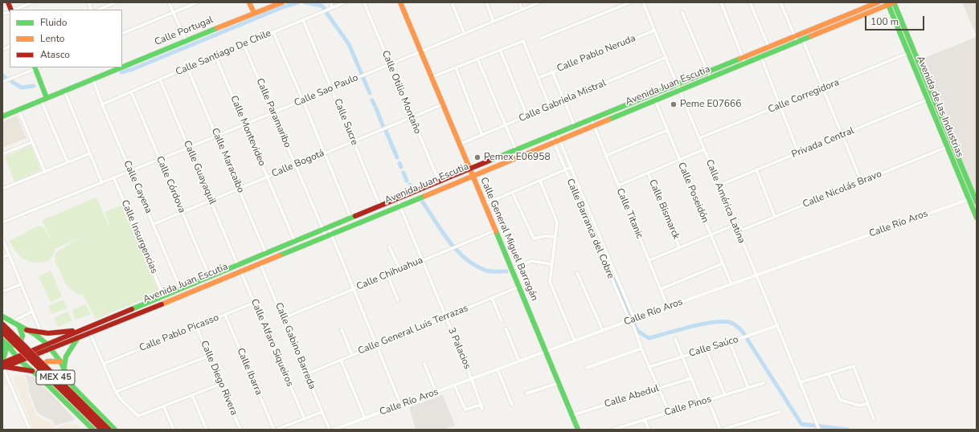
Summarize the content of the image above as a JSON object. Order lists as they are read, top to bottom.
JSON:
{
  "streets": {
    "main road": [
      "Calle Portugal",
      "Avenida Juan Escutia",
      "Avenida de las Industrias",
      "Calle General Miguel Barragán",
      "MEX 45"
    ],
    "street": [
      "Calle Santiago De Chile",
      "Calle Pablo Neruda",
      "Calle Sao Paulo",
      "Calle Otilio Montaño",
      "Calle Corregidora",
      "Calle Gabriela Mistral",
      "Calle Paramaribo",
      "Calle Sucre",
      "Calle Montevideo",
      "Privada Central",
      "Calle Maracaibo",
      "Calle Bogotá",
      "Calle Guayaquil",
      "Calle Córdova",
      "Calle Cayena",
      "Calle Nicolás Bravo",
      "Calle Poseidón",
      "Calle América Latina",
      "Calle Bismarck",
      "Calle Titanic",
      "Calle Río Aros",
      "Calle Barranca del Cobre",
      "Calle Insurgencias",
      "Calle Chihuahua",
      "Calle General Luis Terrazas",
      "Calle Pablo Picasso",
      "Calle Alfaro Siqueiros",
      "Calle Gabino Barreda",
      "Calle Saúco",
      "3 Palacios",
      "Calle Ibarra",
      "Calle Diego Rivera",
      "Calle Abedul",
      "Calle Pinos"
    ]
  },
  "crossings": [
    ["Calle Portugal", "Calle Cayena"],
    ["Calle Santiago De Chile", "Calle Paramaribo"],
    ["Calle Santiago De Chile", "Calle Sucre"],
    ["Calle Santiago De Chile", "Calle Montevideo"],
    ["Calle Santiago De Chile", "Calle Maracaibo"],
    ["Calle Santiago De Chile", "Calle Guayaquil"],
    ["Calle Santiago De Chile", "Calle Córdova"],
    ["Calle Santiago De Chile", "Calle Cayena"],
    ["Calle Pablo Neruda", "Calle América Latina"],
    ["Avenida Juan Escutia", "Calle Otilio Montaño"],
    ["Avenida Juan Escutia", "Avenida de las Industrias"],
    ["Avenida Juan Escutia", "Calle Paramaribo"],
    ["Avenida Juan Escutia", "Calle Sucre"],
    ["Avenida Juan Escutia", "Calle Montevideo"],
    ["Avenida Juan Escutia", "Calle Maracaibo"],
    ["Avenida Juan Escutia", "Calle Guayaquil"],
    ["Avenida Juan Escutia", "Calle Córdova"],
    ["Avenida Juan Escutia", "Calle Cayena"],
    ["Avenida Juan Escutia", "Calle Poseidón"],
    ["Avenida Juan Escutia", "Calle América Latina"],
    ["Avenida Juan Escutia", "Calle Titanic"],
    ["Avenida Juan Escutia", "Calle Barranca del Cobre"],
    ["Avenida Juan Escutia", "Calle Insurgencias"],
    ["Avenida Juan Escutia", "Calle General Miguel Barragán"],
    ["Avenida Juan Escutia", "Calle Alfaro Siqueiros"],
    ["Avenida Juan Escutia", "Calle Gabino Barreda"],
    ["Avenida Juan Escutia", "3 Palacios"],
    ["Calle Sao Paulo", "Calle Otilio Montaño"],
    ["Calle Sao Paulo", "Calle Paramaribo"],
    ["Calle Sao Paulo", "Calle Sucre"],
    ["Calle Sao Paulo", "Calle Montevideo"],
    ["Calle Sao Paulo", "Calle Maracaibo"],
    ["Calle Sao Paulo", "Calle Guayaquil"],
    ["Calle Sao Paulo", "Calle Córdova"],
    ["Calle Sao Paulo", "Calle Cayena"],
    ["Calle Sao Paulo", "Calle Insurgencias"],
    ["Calle Sao Paulo", "Calle General Miguel Barragán"],
    ["Calle Otilio Montaño", "Calle Bogotá"],
    ["Calle Corregidora", "Avenida de las Industrias"],
    ["Calle Corregidora", "Calle América Latina"],
    ["Calle Gabriela Mistral", "Calle América Latina"],
    ["Calle Gabriela Mistral", "Calle General Miguel Barragán"],
    ["Avenida de las Industrias", "Privada Central"],
    ["Avenida de las Industrias", "Calle Nicolás Bravo"],
    ["Avenida de las Industrias", "Calle Río Aros"],
    ["Calle Paramaribo", "Calle Bogotá"],
    ["Calle Paramaribo", "Calle Río Aros"],
    ["Calle Paramaribo", "Calle Chihuahua"],
    ["Calle Paramaribo", "Calle General Luis Terrazas"],
    ["Calle Sucre", "Calle Bogotá"],
    ["Calle Montevideo", "Calle Bogotá"],
    ["Privada Central", "Calle América Latina"],
    ["Calle Maracaibo", "Calle Bogotá"],
    ["Calle Bogotá", "Calle Guayaquil"],
    ["Calle Bogotá", "Calle Córdova"],
    ["Calle Bogotá", "Calle Cayena"],
    ["Calle Bogotá", "Calle General Miguel Barragán"],
    ["Calle Guayaquil", "Calle Alfaro Siqueiros"],
    ["Calle Nicolás Bravo", "Calle América Latina"],
    ["Calle Poseidón", "Calle Río Aros"],
    ["Calle América Latina", "Calle Río Aros"],
    ["Calle América Latina", "Calle Saúco"],
    ["Calle Titanic", "Calle Río Aros"],
    ["Calle Río Aros", "Calle Barranca del Cobre"],
    ["Calle Río Aros", "Calle General Miguel Barragán"],
    ["Calle Río Aros", "3 Palacios"],
    ["Calle General Miguel Barragán", "Calle Chihuahua"],
    ["Calle General Miguel Barragán", "Calle General Luis Terrazas"],
    ["Calle General Miguel Barragán", "Calle Abedul"],
    ["Calle Chihuahua", "Calle Gabino Barreda"],
    ["Calle Chihuahua", "3 Palacios"],
    ["Calle General Luis Terrazas", "Calle Gabino Barreda"],
    ["Calle General Luis Terrazas", "3 Palacios"],
    ["Calle Pablo Picasso", "Calle Alfaro Siqueiros"],
    ["Calle Pablo Picasso", "Calle Ibarra"],
    ["Calle Pablo Picasso", "Calle Diego Rivera"]
  ],
  "places": ["Peme E07666", "Pemex E06958"],
  "legend": ["Fluido", "Lento", "Atasco"],
  "scale_bar": "100 m"
}
